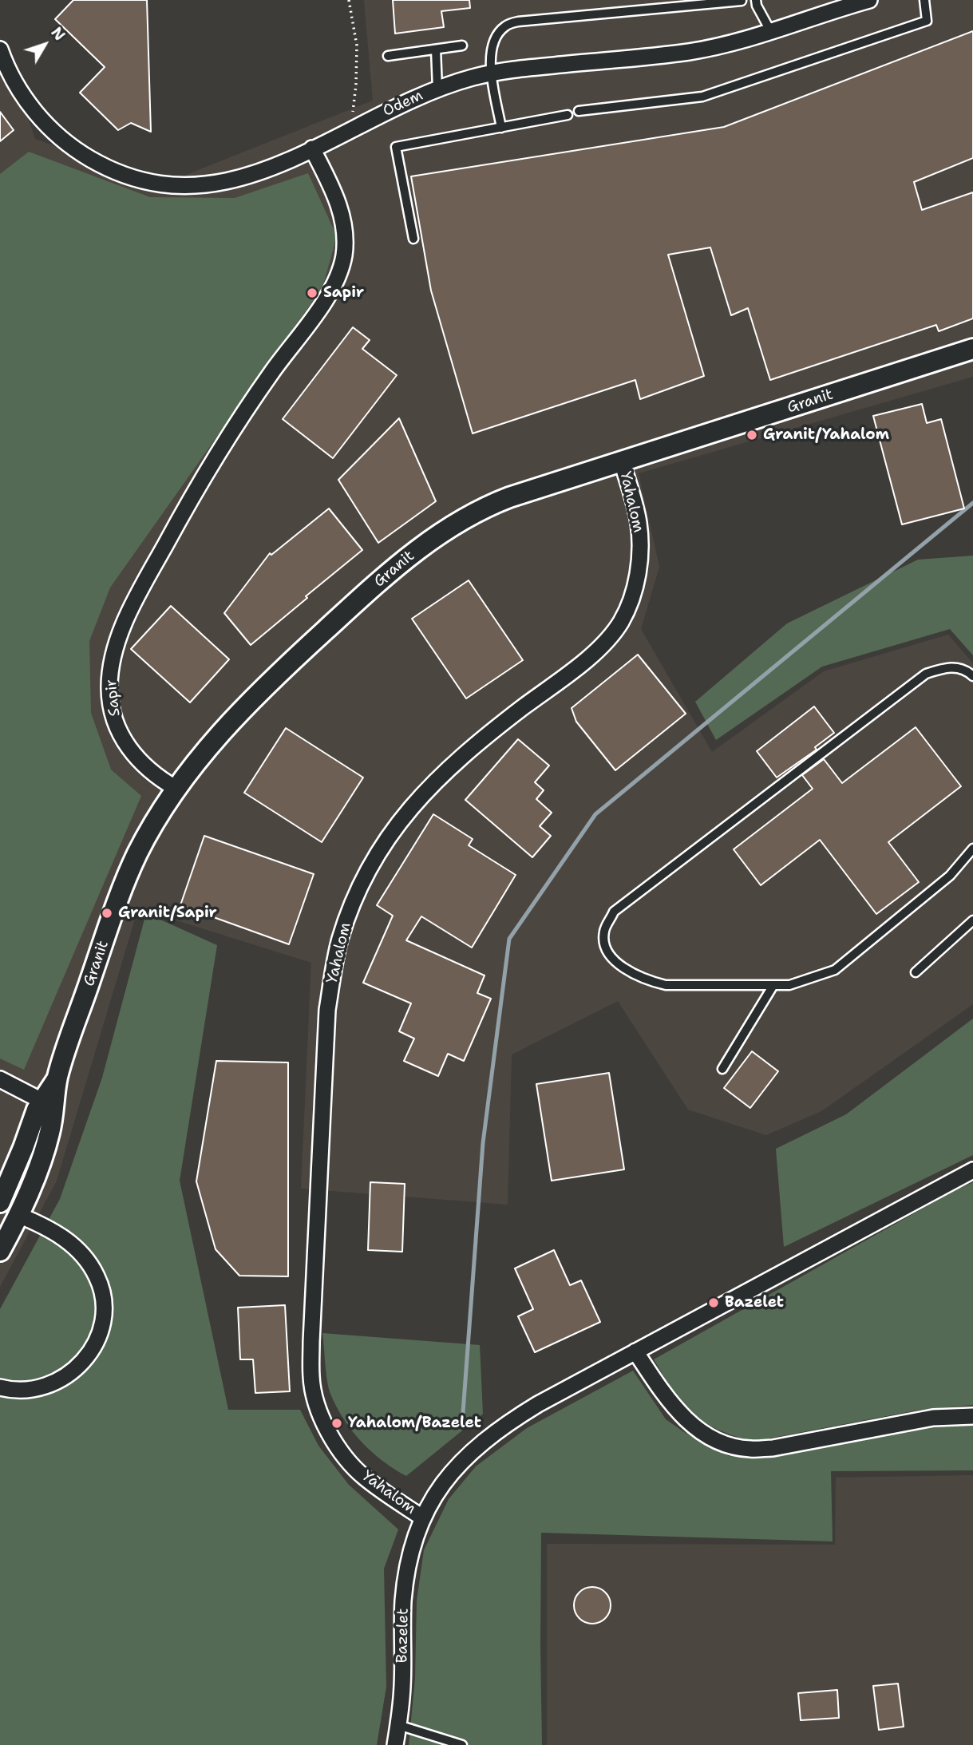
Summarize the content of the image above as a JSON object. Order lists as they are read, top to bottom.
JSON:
{
  "streets": {
    "street": [
      "Odem",
      "Granit",
      "Yahalom",
      "Sapir",
      "Bazelet"
    ]
  },
  "crossings": [
    ["Odem", "Sapir"],
    ["Granit", "Yahalom"],
    ["Granit", "Sapir"],
    ["Yahalom", "Bazelet"]
  ],
  "places": [
    "Sapir",
    "Granit/Yahalom",
    "Granit/Sapir",
    "Bazelet",
    "Yahalom/Bazelet"
  ],
  "north": "top right"
}
